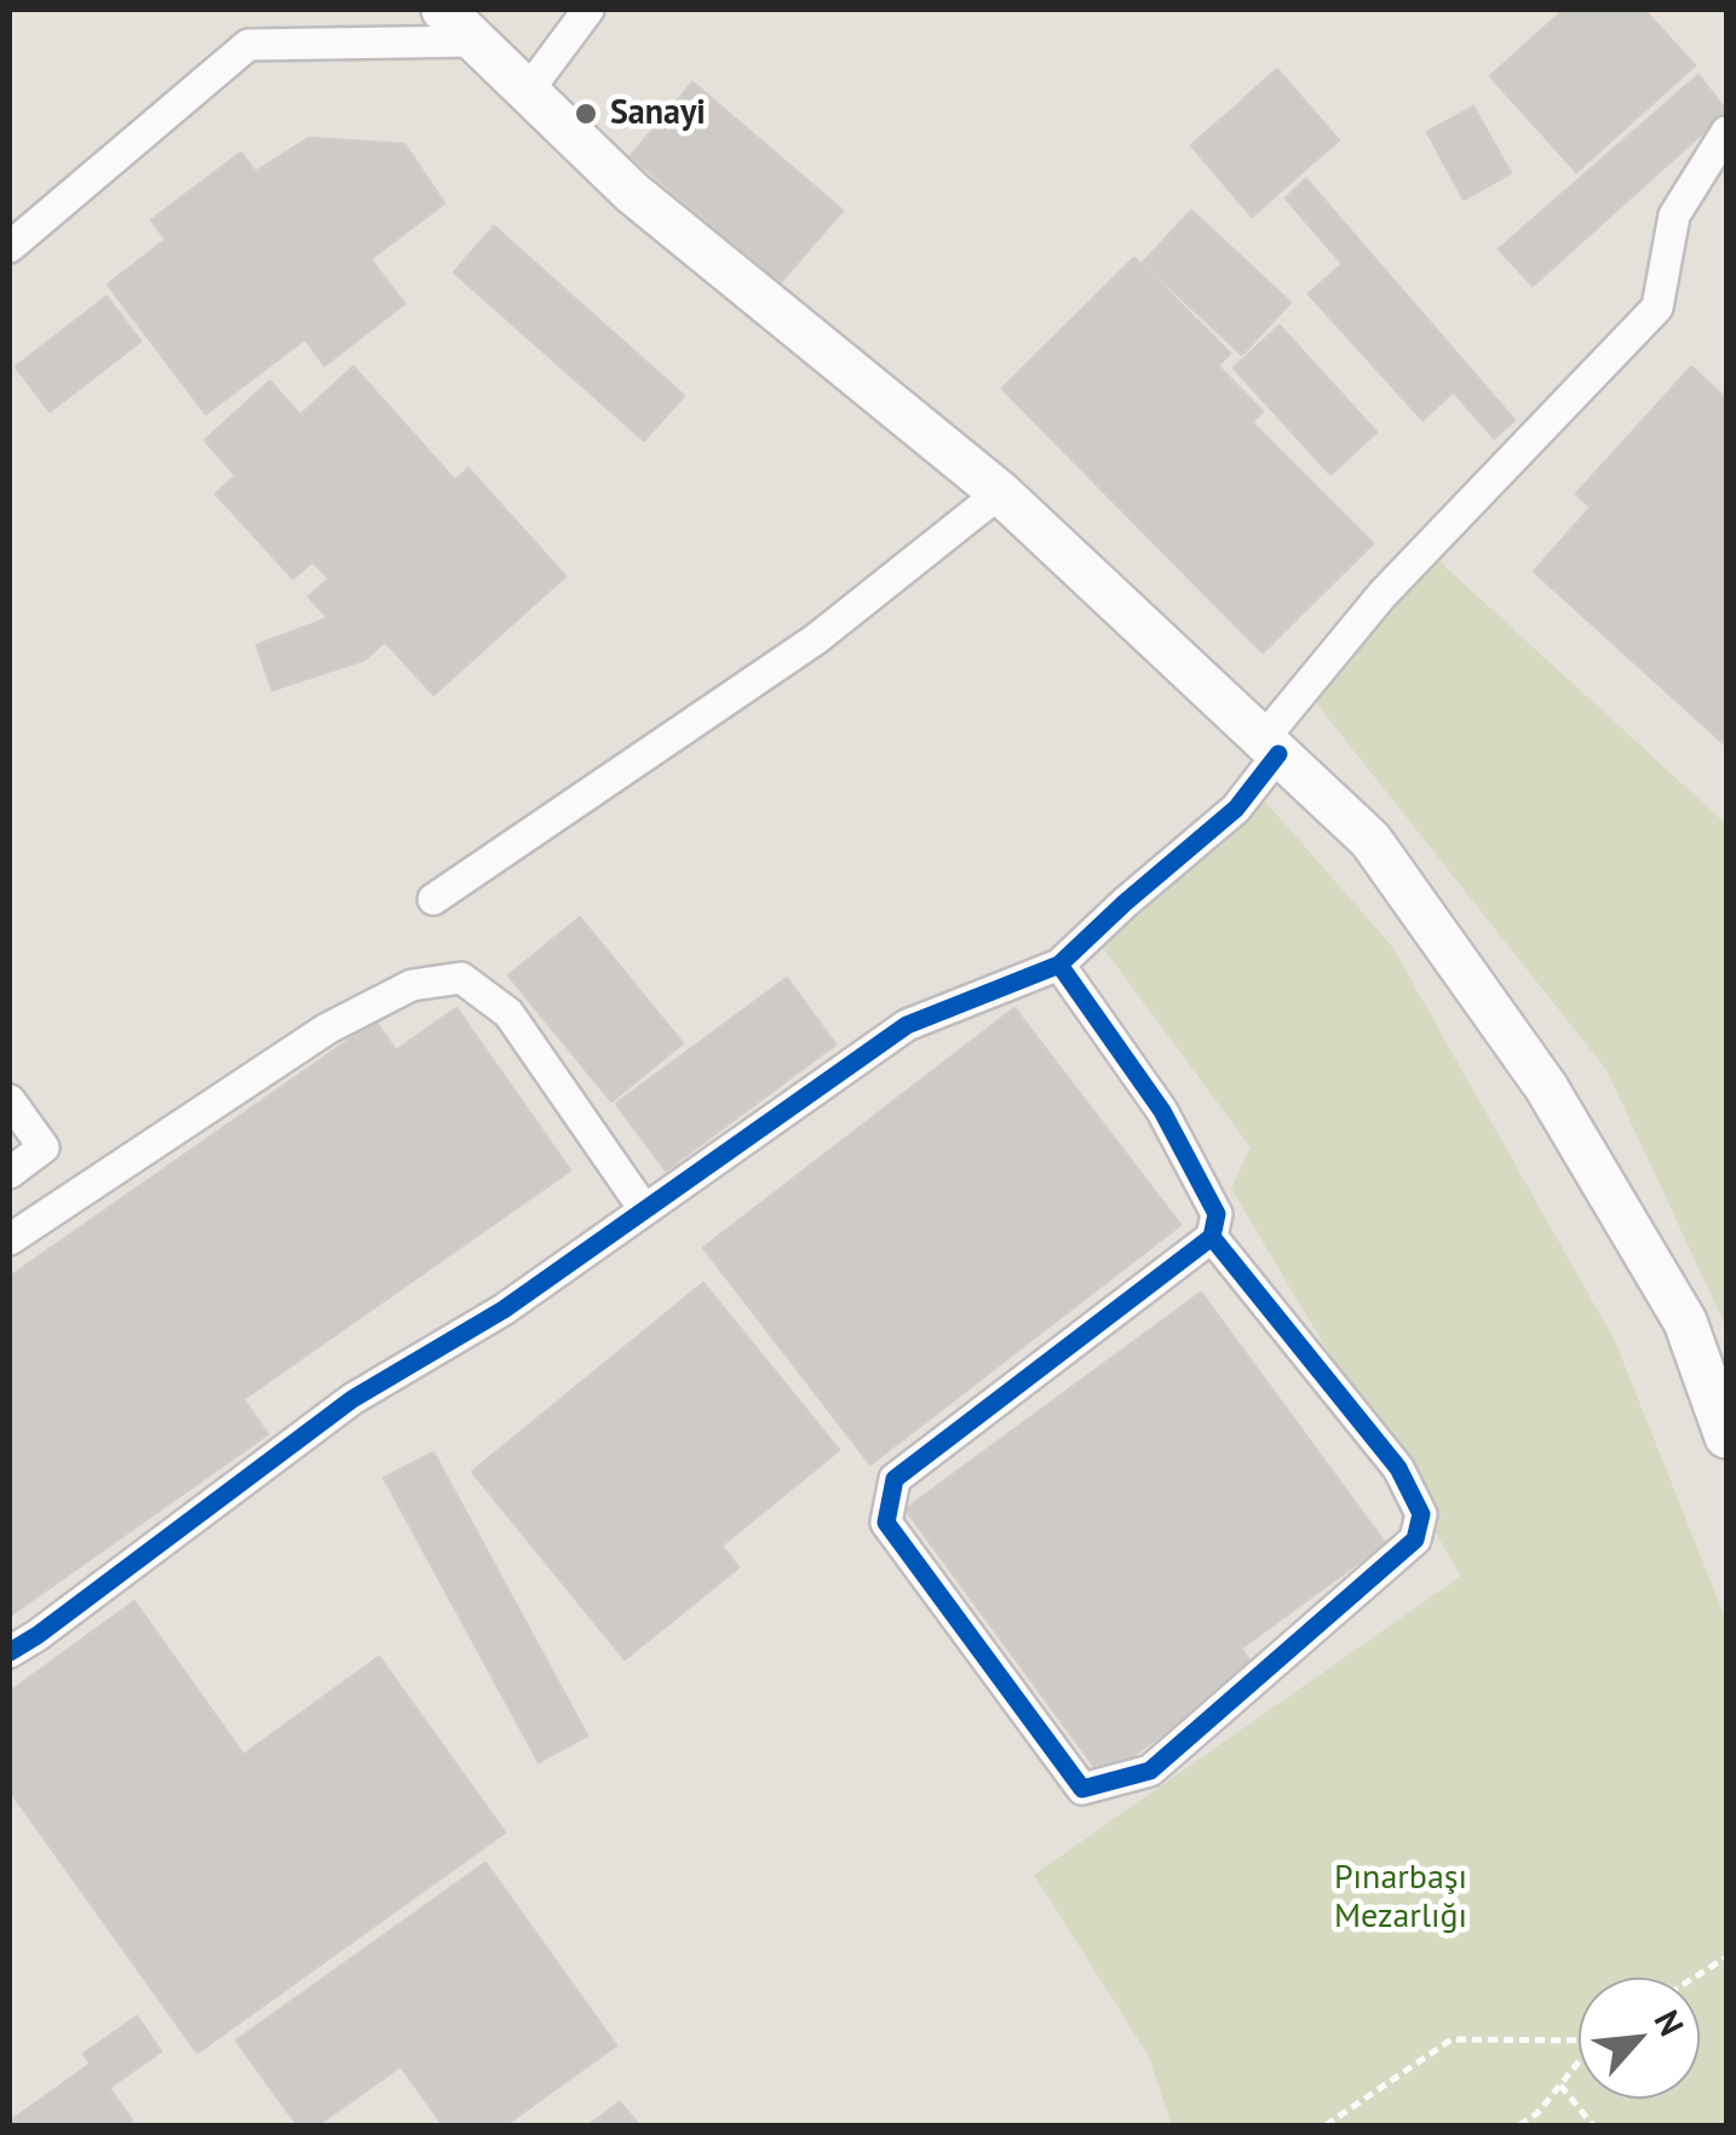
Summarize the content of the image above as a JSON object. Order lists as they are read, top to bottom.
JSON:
{
  "parks": ["Pınarbaşı Mezarlığı"],
  "places": ["Sanayi"],
  "north": "top right"
}
